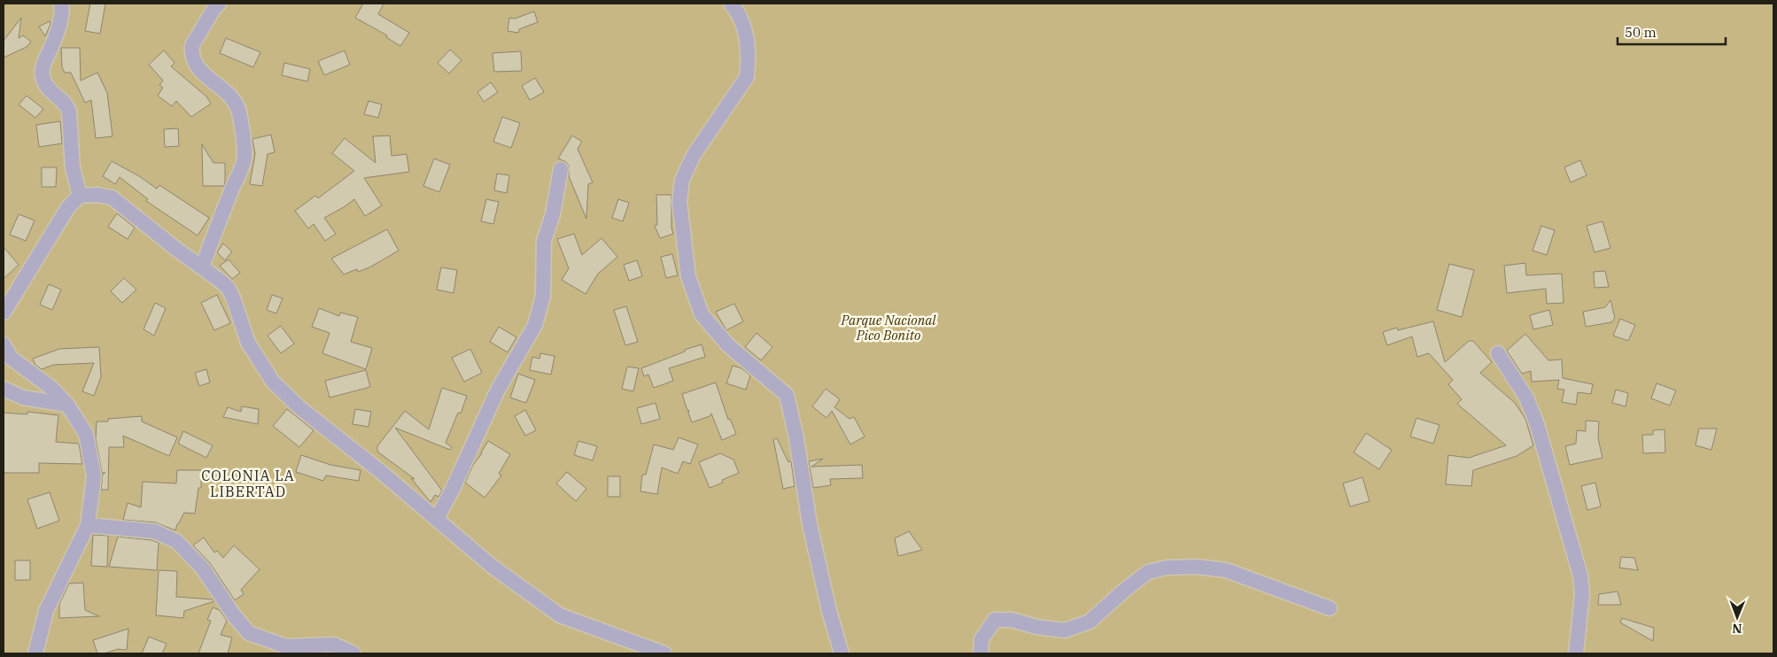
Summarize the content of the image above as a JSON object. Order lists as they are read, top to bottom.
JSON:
{
  "districts": ["COLONIA LA LIBERTAD"],
  "parks": ["Parque Nacional Pico Bonito"],
  "scale_bar": "50 m",
  "north": "bottom"
}
